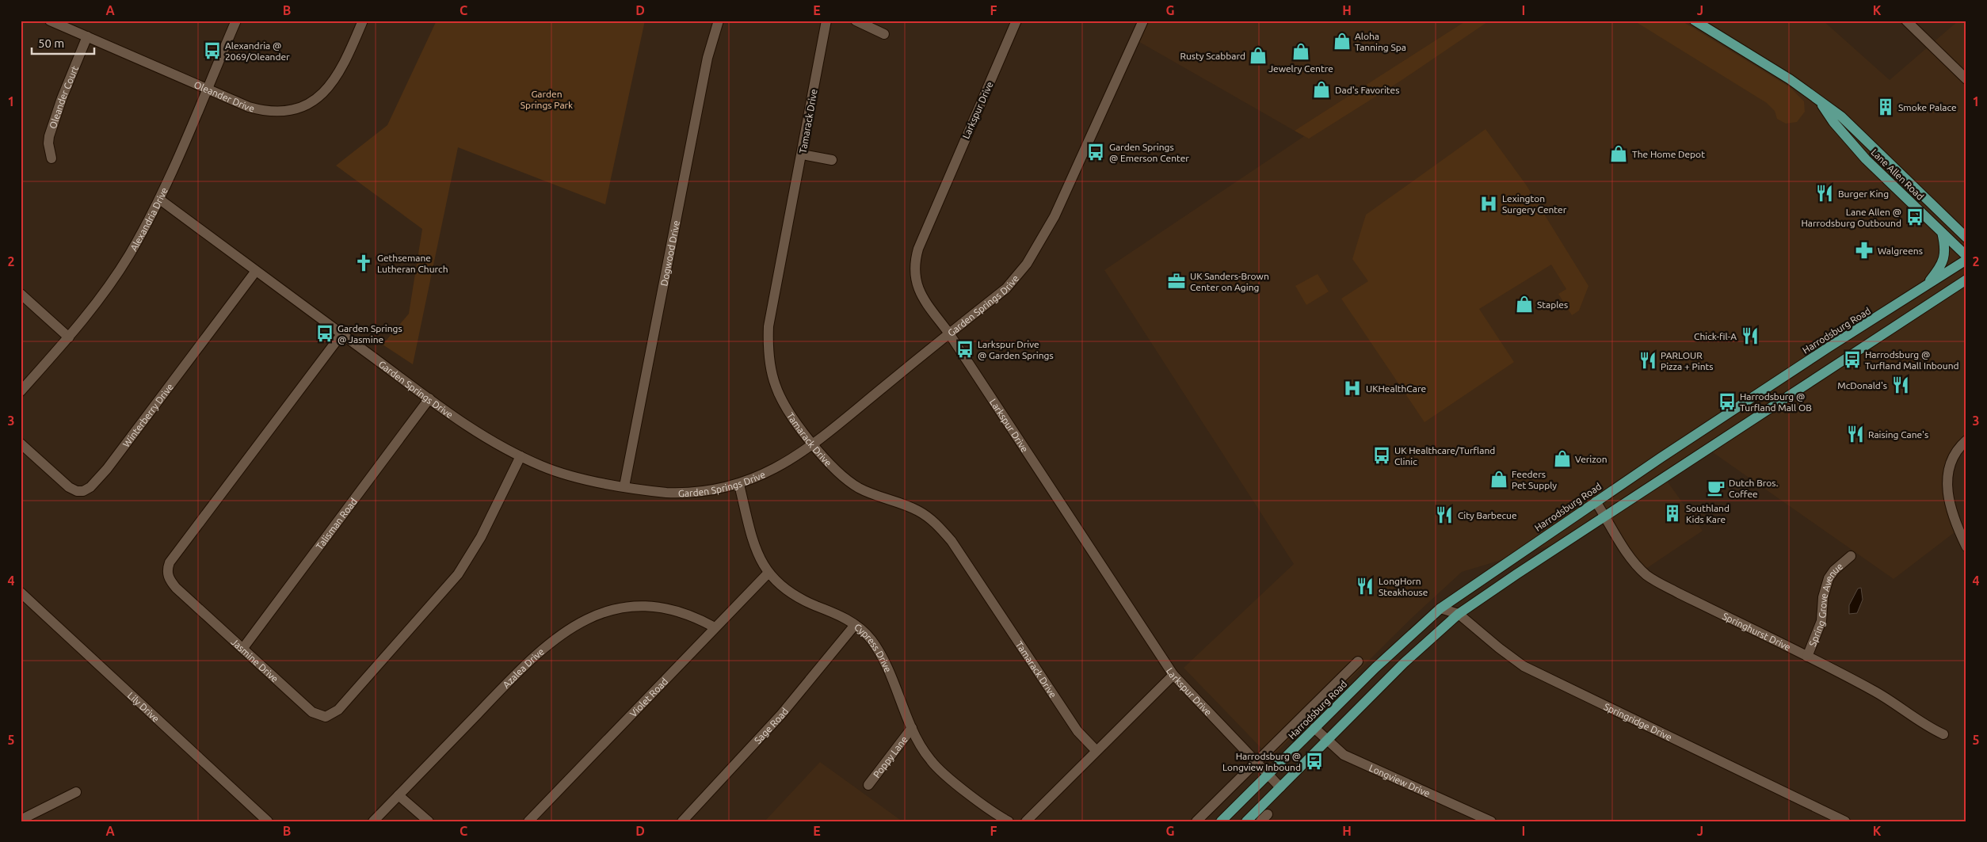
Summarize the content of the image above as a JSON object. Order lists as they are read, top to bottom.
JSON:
{
  "streets": {
    "main road": ["Lane Allen Road", "Harrodsburg Road"],
    "street": [
      "Oleander Drive",
      "Oleander Court",
      "Larkspur Drive",
      "Tamarack Drive",
      "Alexandria Drive",
      "Dogwood Drive",
      "Garden Springs Drive",
      "Winterberry Drive",
      "Talisman Road",
      "Spring Grove Avenue",
      "Springhurst Drive",
      "Cypress Drive",
      "Jasmine Drive",
      "Azalea Drive",
      "Violet Road",
      "Lily Drive",
      "Springridge Drive",
      "Sage Road",
      "Poppy Lane",
      "Longview Drive"
    ]
  },
  "crossings": [
    ["Oleander Drive", "Oleander Court"],
    ["Oleander Drive", "Alexandria Drive"],
    ["Larkspur Drive", "Garden Springs Drive"],
    ["Larkspur Drive", "Harrodsburg Road"],
    ["Tamarack Drive", "Garden Springs Drive"],
    ["Alexandria Drive", "Garden Springs Drive"],
    ["Dogwood Drive", "Garden Springs Drive"],
    ["Garden Springs Drive", "Winterberry Drive"],
    ["Garden Springs Drive", "Talisman Road"],
    ["Garden Springs Drive", "Cypress Drive"],
    ["Garden Springs Drive", "Jasmine Drive"],
    ["Harrodsburg Road", "Springhurst Drive"],
    ["Harrodsburg Road", "Springridge Drive"],
    ["Harrodsburg Road", "Longview Drive"],
    ["Talisman Road", "Jasmine Drive"],
    ["Spring Grove Avenue", "Springhurst Drive"],
    ["Cypress Drive", "Violet Road"],
    ["Cypress Drive", "Sage Road"],
    ["Cypress Drive", "Poppy Lane"],
    ["Azalea Drive", "Violet Road"]
  ],
  "parks": ["Garden Springs Park"],
  "places": {
    "shop": [
      "Aloha Tanning Spa",
      "Jewelry Centre",
      "Rusty Scabbard",
      "Dad's Favorites",
      "The Home Depot",
      "Staples",
      "Verizon",
      "Feeders Pet Supply"
    ],
    "bus stop": [
      "Alexandria @ 2069/Oleander",
      "Garden Springs @ Emerson Center",
      "Lane Allen @ Harrodsburg Outbound",
      "Garden Springs @ Jasmine",
      "Larkspur Drive @ Garden Springs",
      "Harrodsburg @ Turfland Mall Inbound",
      "Harrodsburg @ Turfland Mall OB",
      "UK Healthcare/Turfland Clinic",
      "Harrodsburg @ Longview Inbound"
    ],
    "building": ["Smoke Palace", "Southland Kids Kare"],
    "restaurant": [
      "Burger King",
      "Chick-fil-A",
      "PARLOUR Pizza + Pints",
      "McDonald's",
      "Raising Cane's",
      "City Barbecue",
      "LongHorn Steakhouse"
    ],
    "hospital": ["Lexington Surgery Center", "UKHealthCare"],
    "pharmacy": ["Walgreens"],
    "church": ["Gethsemane Lutheran Church"],
    "office": ["UK Sanders-Brown Center on Aging"],
    "cafe": ["Dutch Bros. Coffee"]
  },
  "scale_bar": "50 m",
  "grid": {
    "columns": [
      "A",
      "B",
      "C",
      "D",
      "E",
      "F",
      "G",
      "H",
      "I",
      "J",
      "K"
    ],
    "rows": [
      "1",
      "2",
      "3",
      "4",
      "5"
    ]
  }
}
